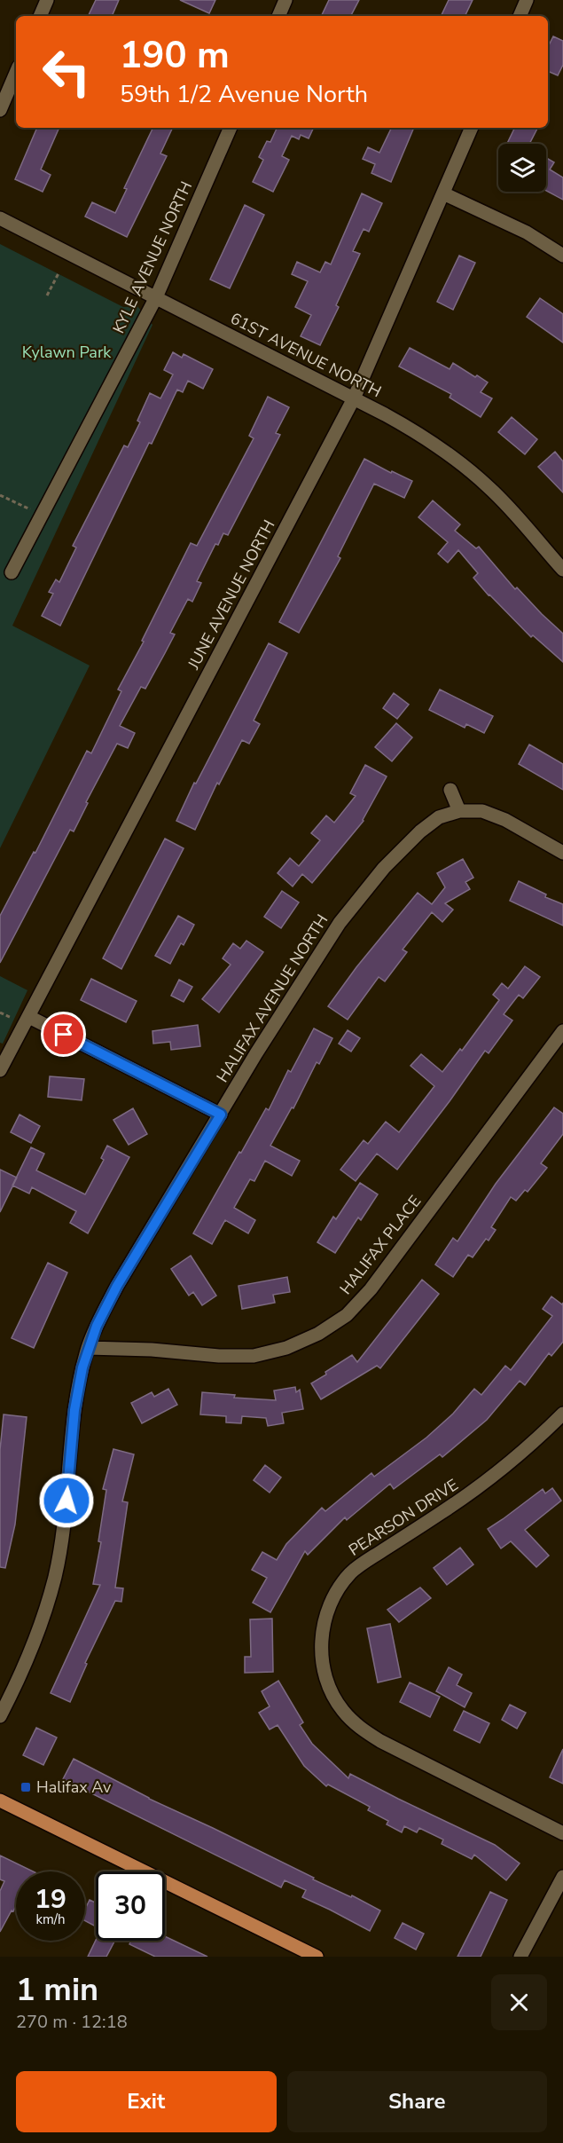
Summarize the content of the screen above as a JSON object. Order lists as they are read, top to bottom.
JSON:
{
  "streets": {
    "street": [
      "KYLE AVENUE NORTH",
      "61ST AVENUE NORTH",
      "JUNE AVENUE NORTH",
      "HALIFAX AVENUE NORTH",
      "HALIFAX PLACE",
      "PEARSON DRIVE"
    ]
  },
  "crossings": [
    ["KYLE AVENUE NORTH", "61ST AVENUE NORTH"],
    ["61ST AVENUE NORTH", "JUNE AVENUE NORTH"],
    ["HALIFAX AVENUE NORTH", "HALIFAX PLACE"]
  ],
  "parks": ["Kylawn Park"],
  "places": {
    "transit": ["Halifax Av"]
  },
  "page": {
    "turn": ["190 m", "59th 1/2 Avenue North"],
    "speed": "19 km/h",
    "limit": "30",
    "heading": ["1 min", "270 m · 12:18"],
    "buttons": ["Exit", "Share"]
  }
}
